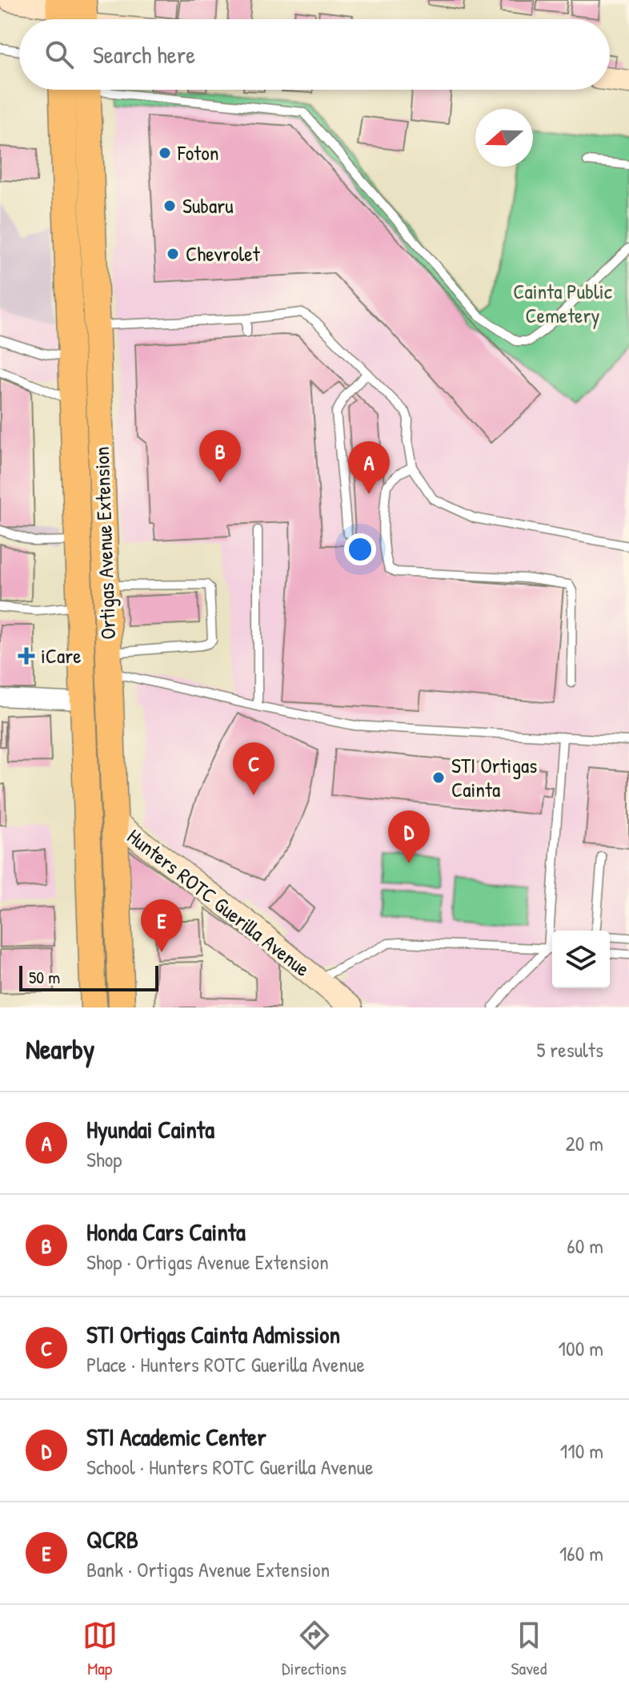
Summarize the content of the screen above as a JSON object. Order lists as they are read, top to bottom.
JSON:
{
  "streets": {
    "main road": ["Ortigas Avenue Extension"],
    "street": ["Hunters ROTC Guerilla Avenue"]
  },
  "crossings": [
    ["Ortigas Avenue Extension", "Hunters ROTC Guerilla Avenue"]
  ],
  "parks": ["Cainta Public Cemetery"],
  "places": {
    "other": [
      "Foton",
      "Subaru",
      "Chevrolet",
      "STI Ortigas Cainta"
    ],
    "health": ["iCare"]
  },
  "scale_bar": "50 m",
  "north": "left",
  "page": {
    "search": "Search here",
    "pins": [
      "B",
      "A",
      "C",
      "D",
      "E"
    ],
    "scale": "50 m",
    "heading": ["Nearby", "5 results"],
    "list": [
      {
        "mark": "A",
        "name": "Hyundai Cainta",
        "note": "Shop",
        "value": "20 m"
      },
      {
        "mark": "B",
        "name": "Honda Cars Cainta",
        "note": "Shop · Ortigas Avenue Extension",
        "value": "60 m"
      },
      {
        "mark": "C",
        "name": "STI Ortigas Cainta Admission",
        "note": "Place · Hunters ROTC Guerilla Avenue",
        "value": "100 m"
      },
      {
        "mark": "D",
        "name": "STI Academic Center",
        "note": "School · Hunters ROTC Guerilla Avenue",
        "value": "110 m"
      },
      {
        "mark": "E",
        "name": "QCRB",
        "note": "Bank · Ortigas Avenue Extension",
        "value": "160 m"
      }
    ],
    "nav": ["Map", "Directions", "Saved"]
  }
}
